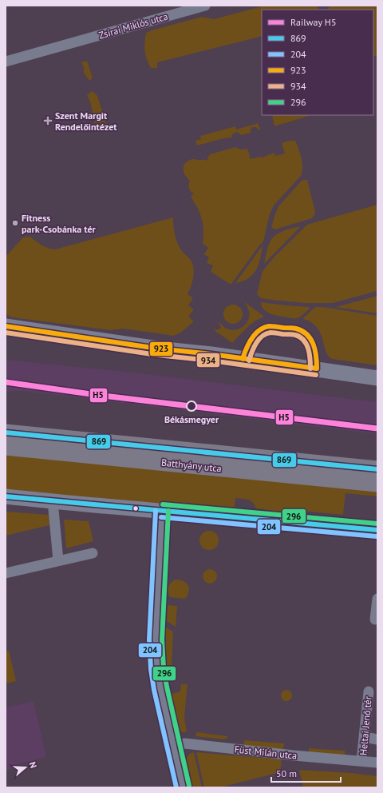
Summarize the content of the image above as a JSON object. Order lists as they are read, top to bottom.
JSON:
{
  "streets": {
    "main road": ["Batthyány utca"],
    "street": ["Zsirai Miklós utca", "Heltai Jenő tér", "Füst Milán utca"]
  },
  "crossings": [
    ["Heltai Jenő tér", "Füst Milán utca"]
  ],
  "places": {
    "health": ["Szent Margit Rendelőintézet"],
    "other": ["Fitness park-Csobánka tér", "Békásmegyer"]
  },
  "lines": [
    "transit line 923",
    "transit line 934",
    "rail line H5",
    "transit line 869",
    "transit line 296",
    "transit line 204"
  ],
  "legend": [
    "Railway H5",
    "869",
    "204",
    "923",
    "934",
    "296"
  ],
  "scale_bar": "50 m",
  "north": "right"
}
